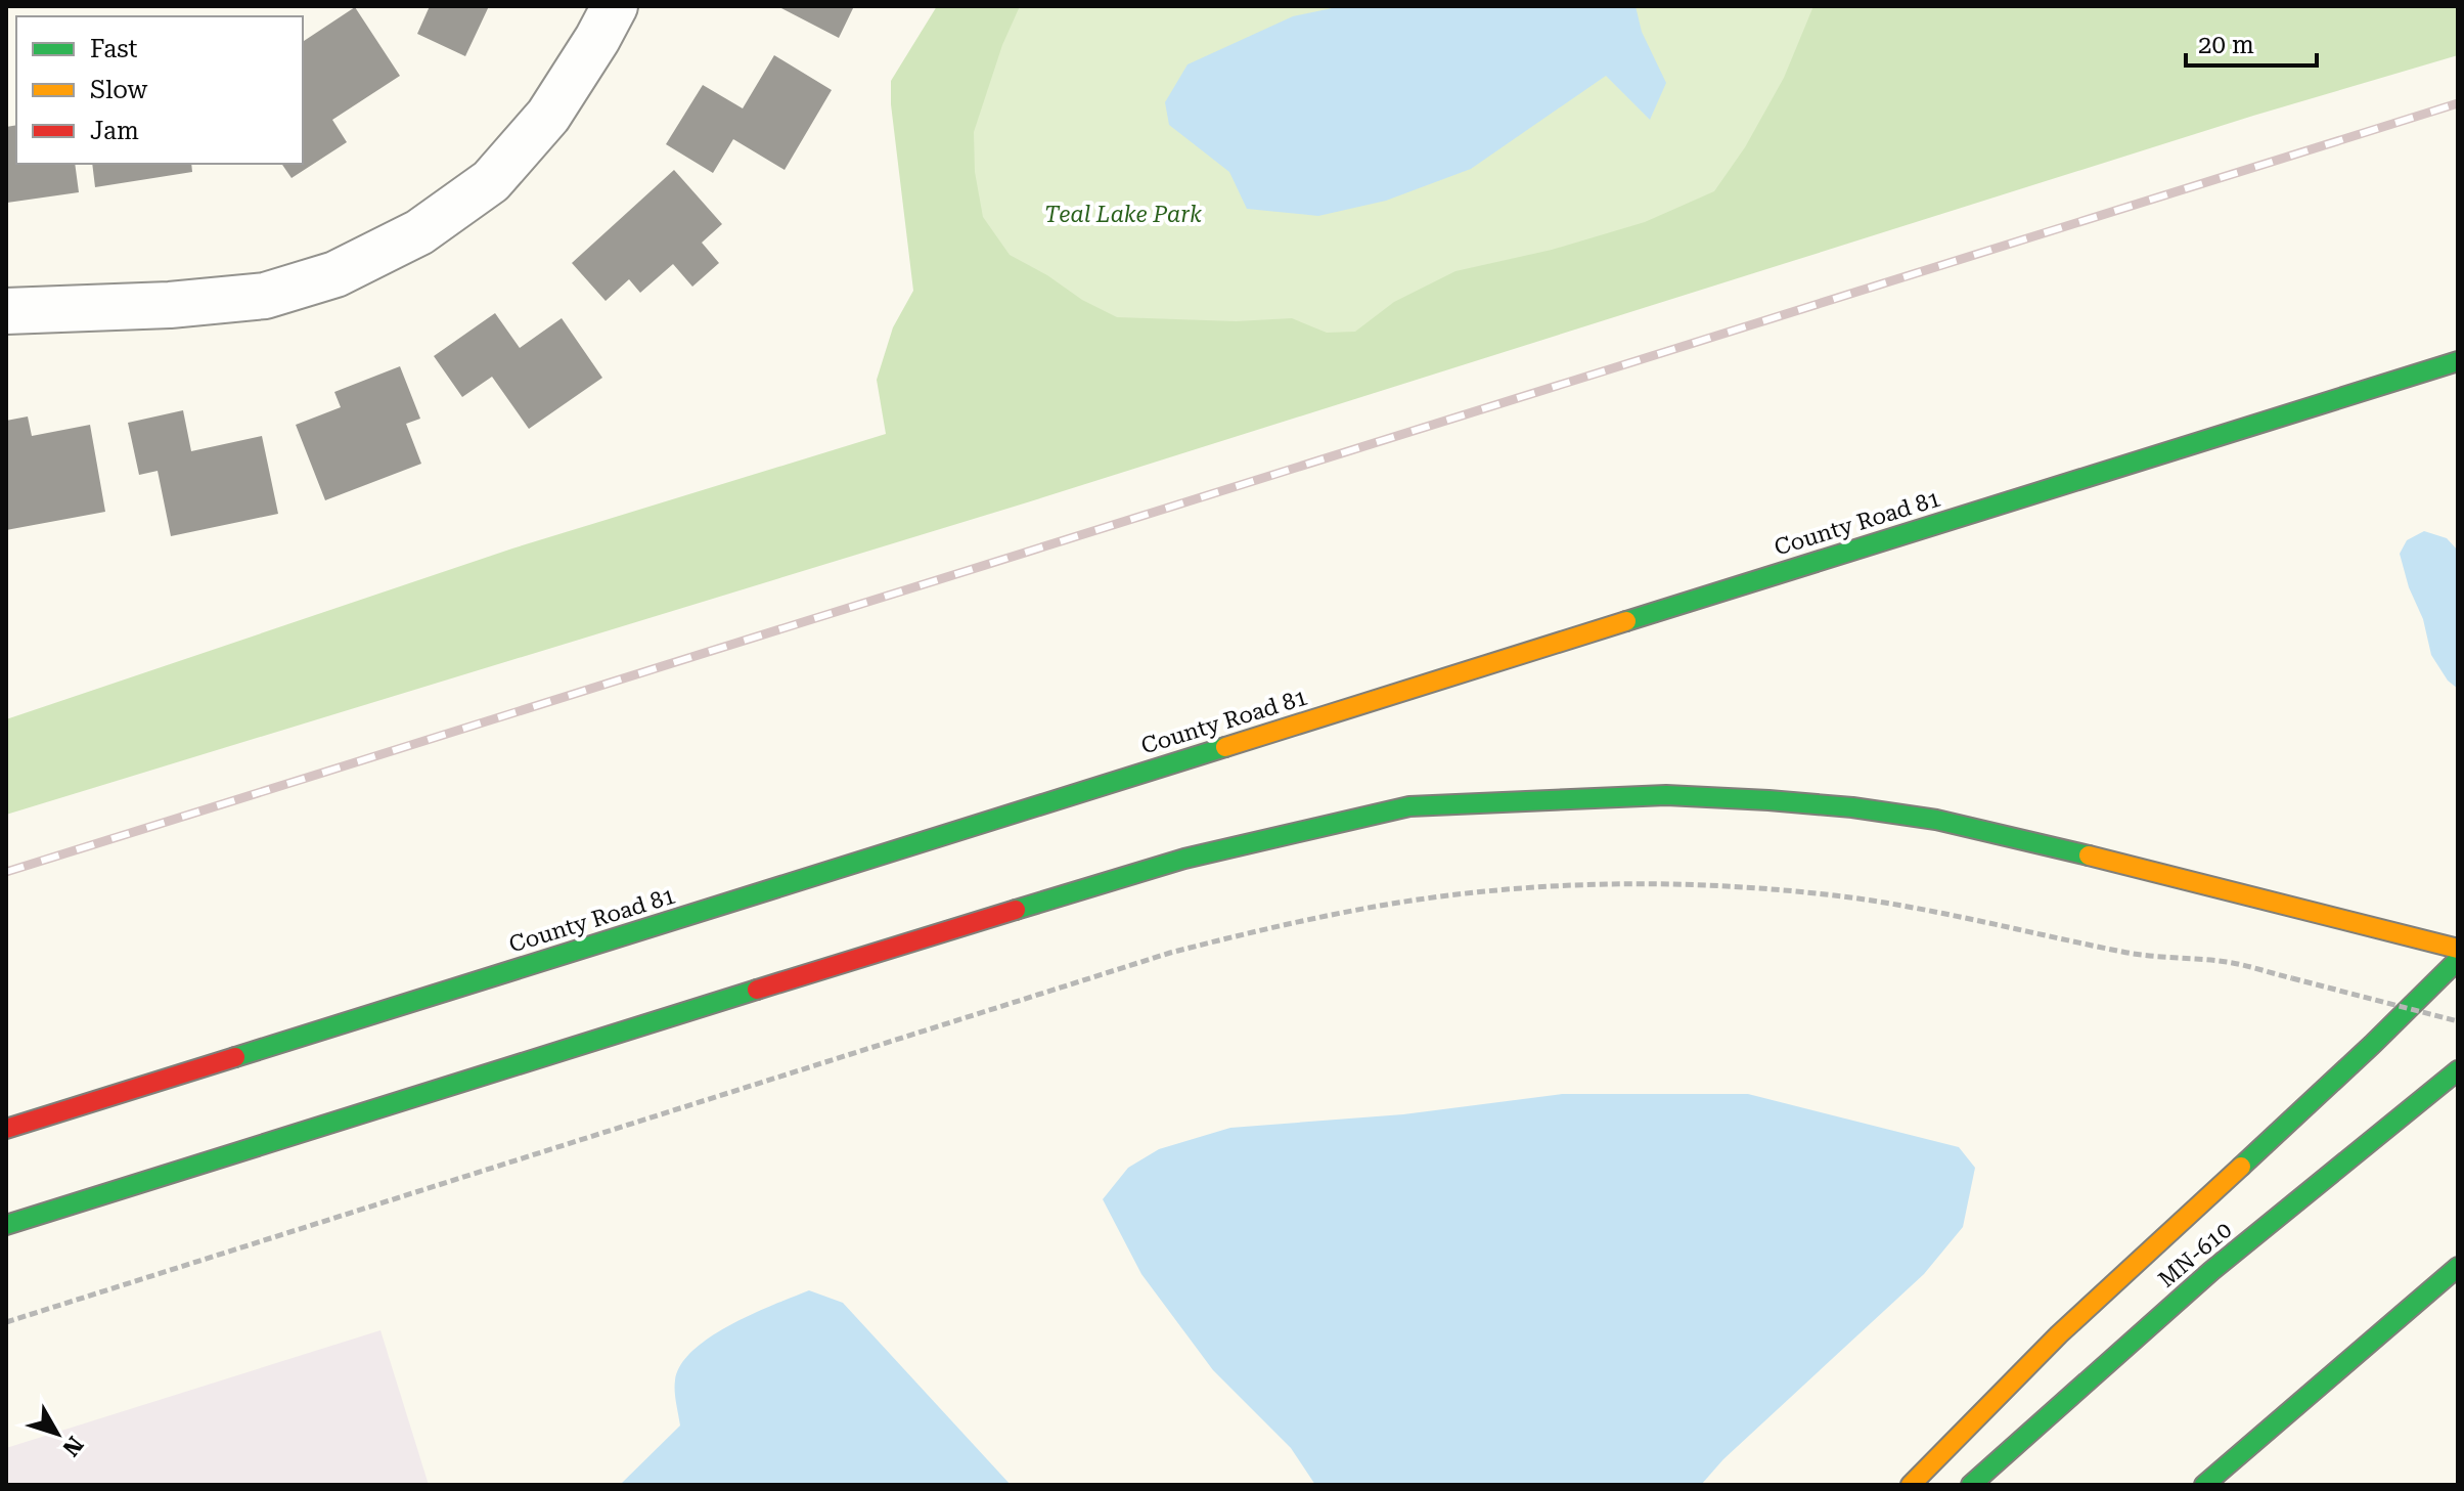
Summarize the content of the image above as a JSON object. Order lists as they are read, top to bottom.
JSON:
{
  "streets": {
    "highway": ["County Road 81", "MN-610"]
  },
  "parks": ["Teal Lake Park"],
  "legend": ["Fast", "Slow", "Jam"],
  "scale_bar": "20 m",
  "north": "bottom right"
}
